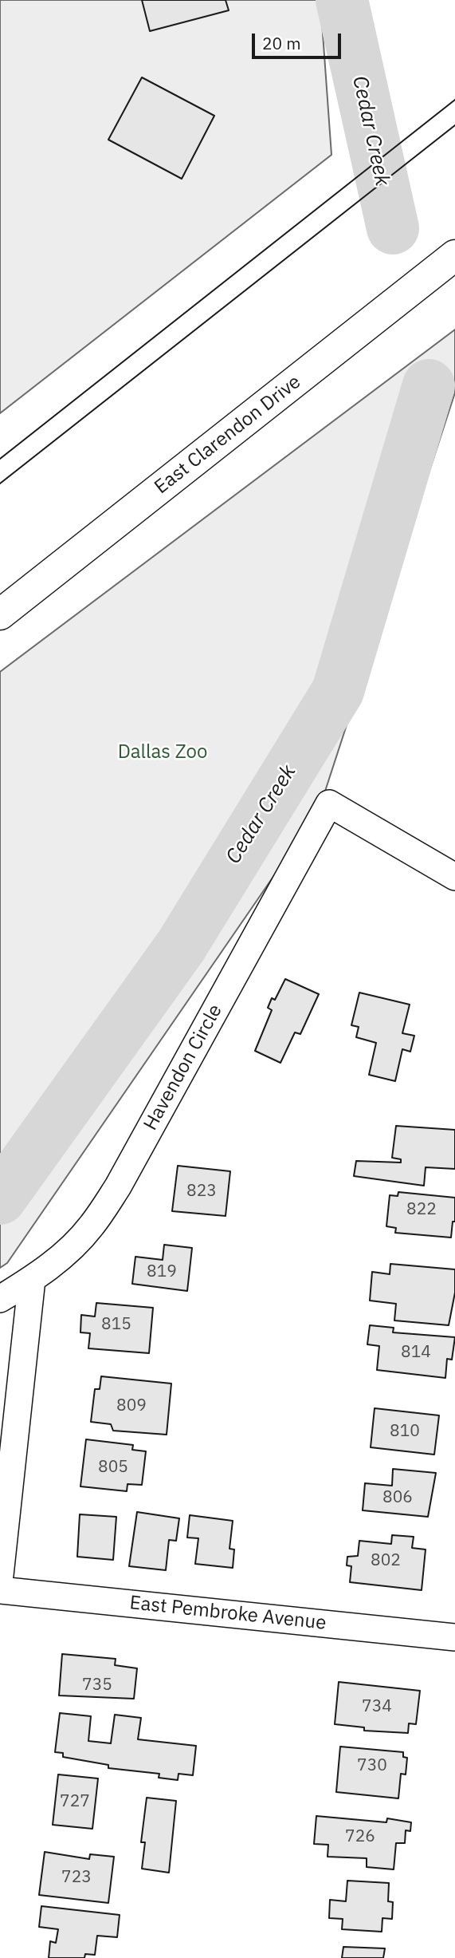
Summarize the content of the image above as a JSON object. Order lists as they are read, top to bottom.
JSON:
{
  "streets": {
    "street": ["East Clarendon Drive", "Havendon Circle", "East Pembroke Avenue"]
  },
  "water": ["Cedar Creek"],
  "parks": ["Dallas Zoo"],
  "house_numbers": [
    "823",
    "822",
    "819",
    "815",
    "814",
    "809",
    "810",
    "805",
    "806",
    "802",
    "735",
    "734",
    "730",
    "727",
    "726",
    "723"
  ],
  "scale_bar": "20 m"
}
